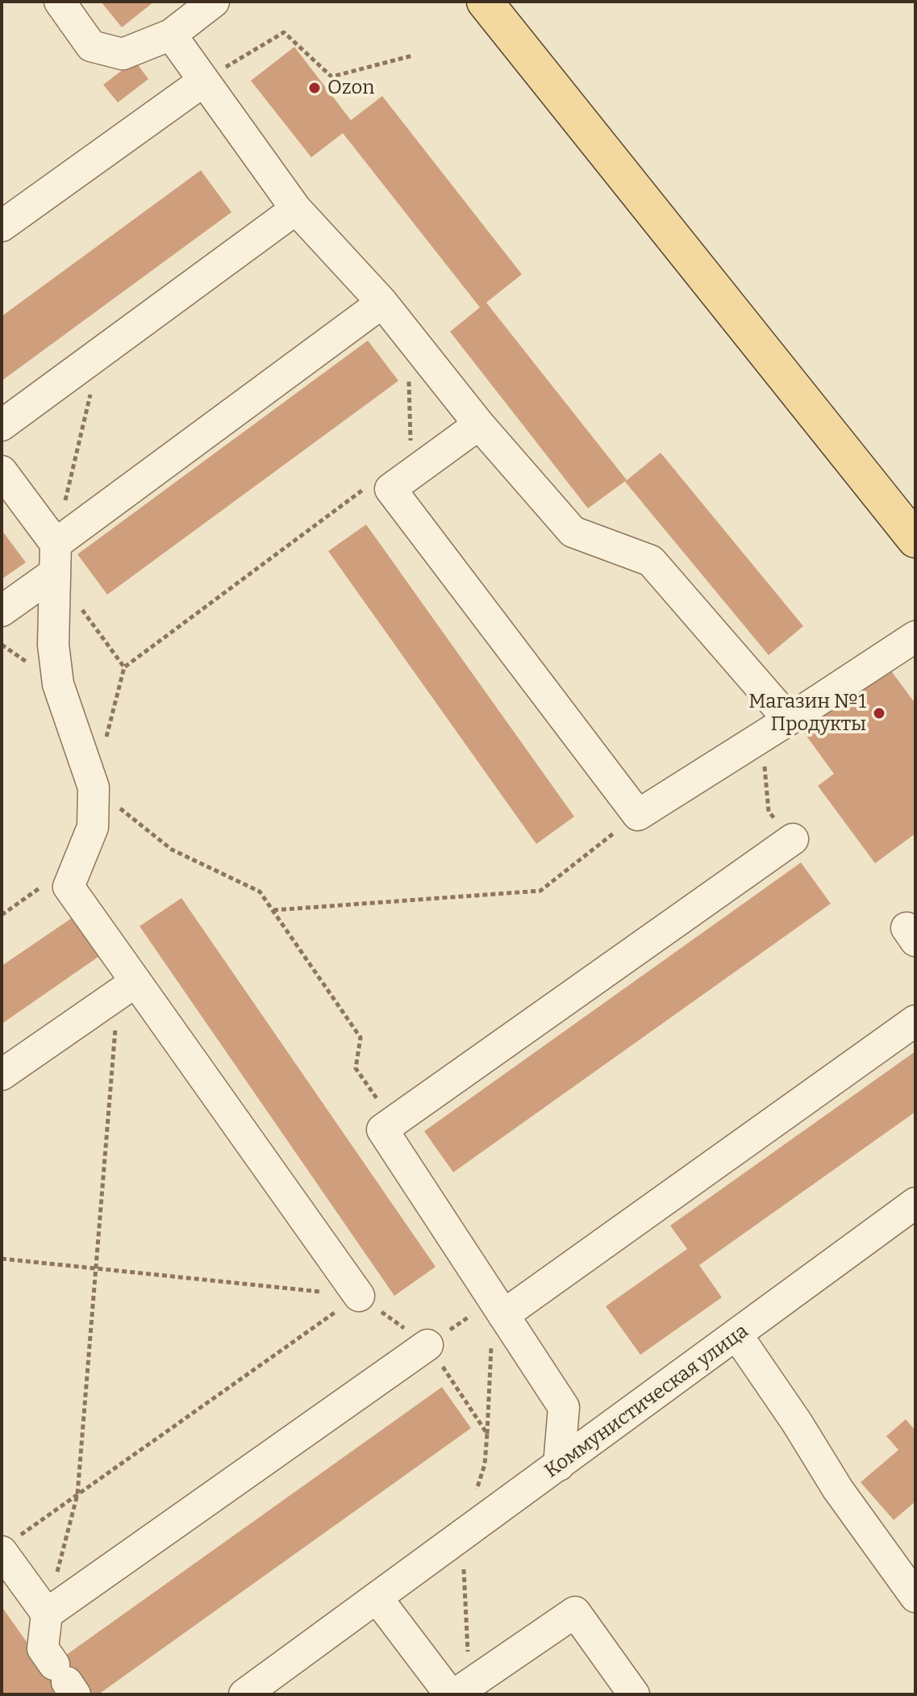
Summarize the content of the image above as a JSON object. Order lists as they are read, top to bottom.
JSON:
{
  "streets": {
    "street": ["Коммунистическая улица"]
  },
  "places": ["Ozon", "Магазин №1 Продукты"]
}
